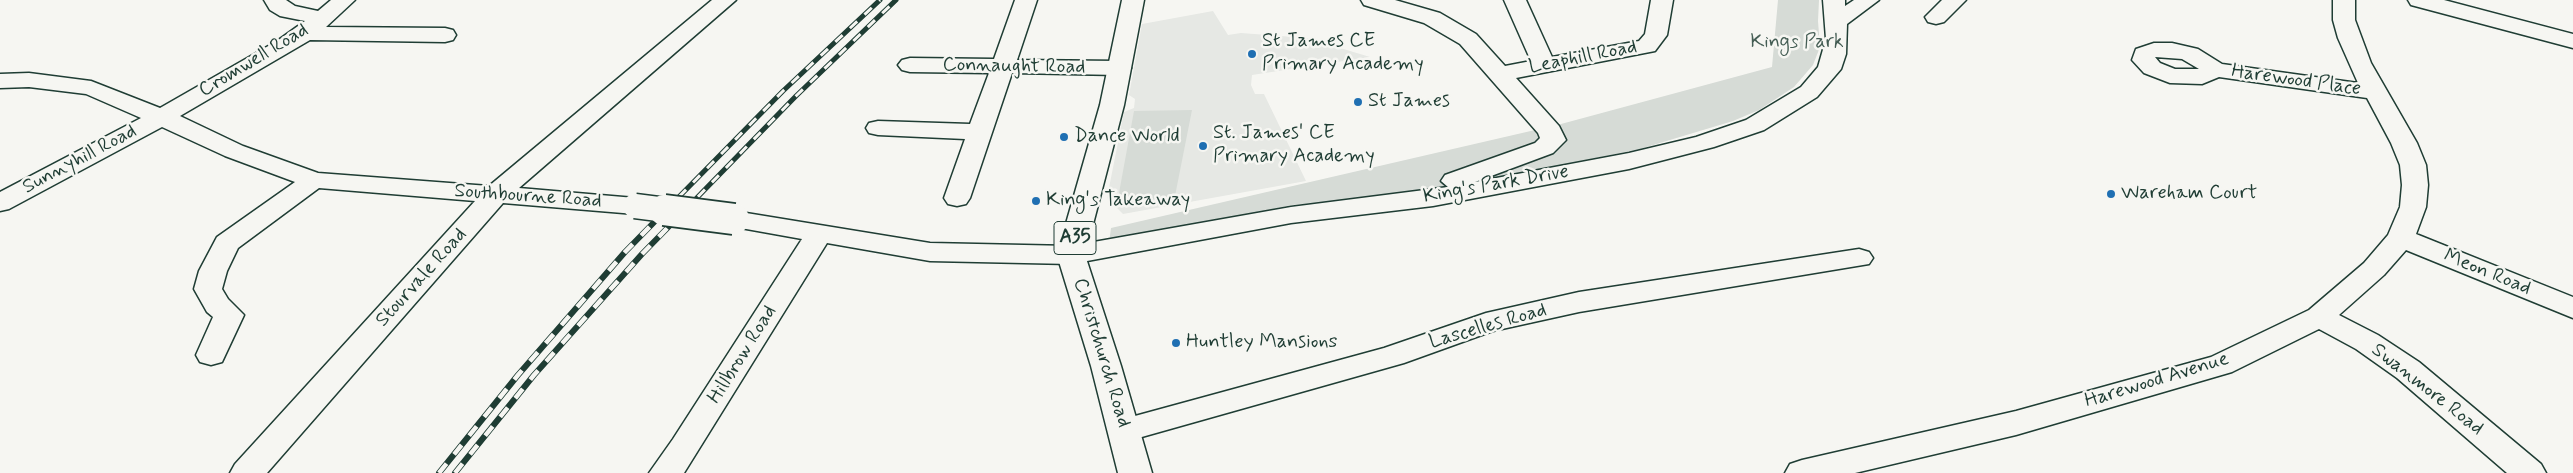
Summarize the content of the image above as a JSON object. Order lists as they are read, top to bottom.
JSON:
{
  "streets": {
    "street": [
      "Leaphill Road",
      "Cromwell Road",
      "Connaught Road",
      "Harewood Place",
      "Sunnyhill Road",
      "King's Park Drive",
      "Southbourne Road",
      "A35",
      "Meon Road",
      "Stourvale Road",
      "Lascelles Road",
      "Christchurch Road",
      "Hillbrow Road",
      "Harewood Avenue",
      "Swanmore Road"
    ]
  },
  "crossings": [
    ["Cromwell Road", "Sunnyhill Road"],
    ["Cromwell Road", "Southbourne Road"],
    ["Connaught Road", "Christchurch Road"],
    ["Harewood Place", "Harewood Avenue"],
    ["Sunnyhill Road", "Southbourne Road"],
    ["King's Park Drive", "Southbourne Road"],
    ["King's Park Drive", "Christchurch Road"],
    ["Southbourne Road", "Stourvale Road"],
    ["Southbourne Road", "Christchurch Road"],
    ["Southbourne Road", "Hillbrow Road"],
    ["Meon Road", "Harewood Avenue"],
    ["Lascelles Road", "Christchurch Road"],
    ["Harewood Avenue", "Swanmore Road"]
  ],
  "parks": ["Kings Park"],
  "places": [
    "St James CE Primary Academy",
    "St James",
    "Dance World",
    "St. James' CE Primary Academy",
    "Wareham Court",
    "King's Takeaway",
    "Huntley Mansions"
  ]
}
